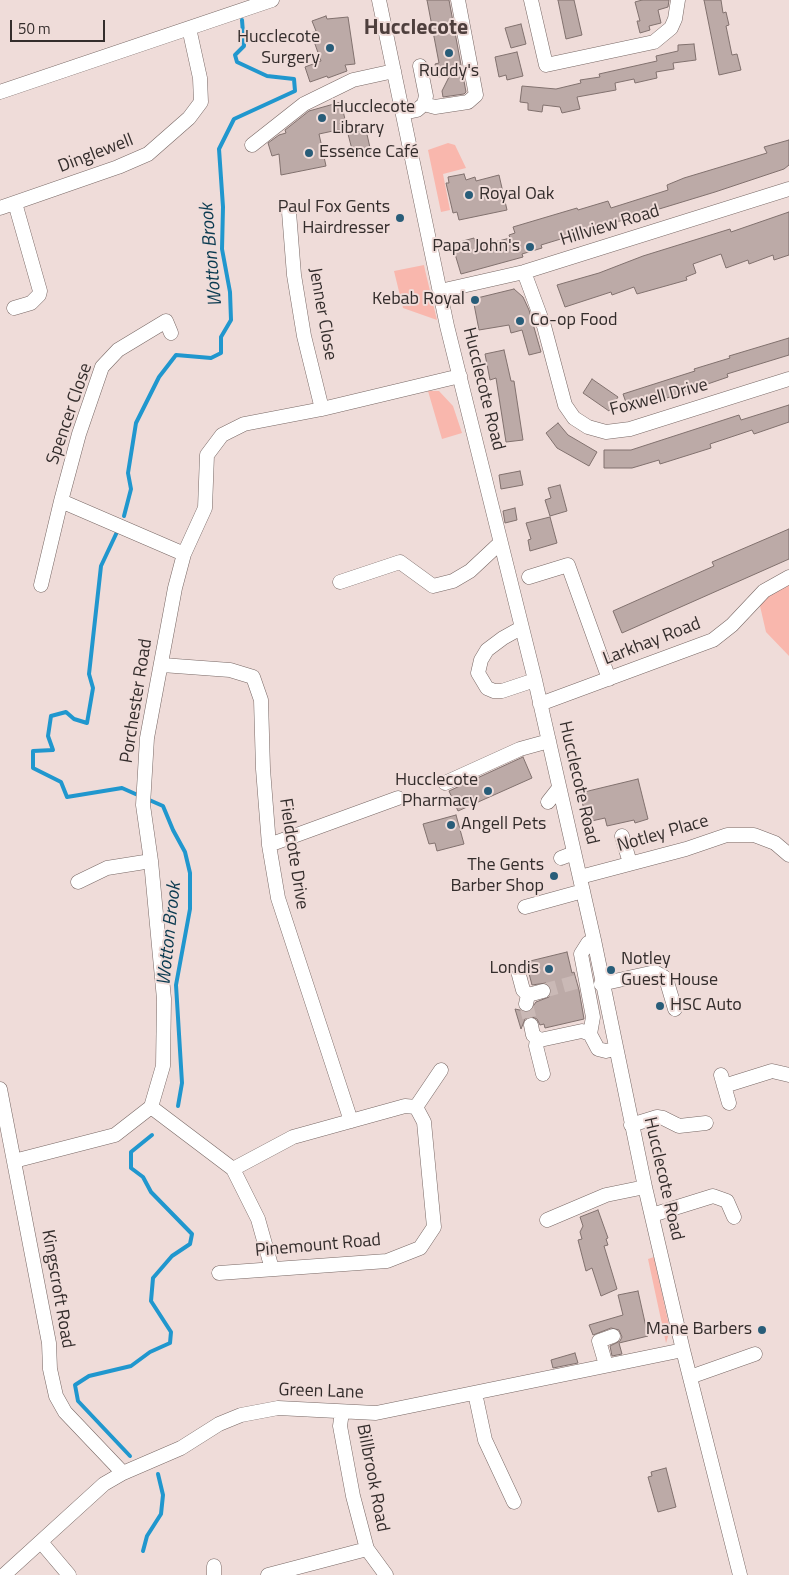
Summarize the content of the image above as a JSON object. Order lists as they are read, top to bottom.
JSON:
{
  "streets": {
    "street": [
      "Dinglewell",
      "Hillview Road",
      "Jenner Close",
      "Hucclecote Road",
      "Foxwell Drive",
      "Spencer Close",
      "Larkhay Road",
      "Porchester Road",
      "Notley Place",
      "Fieldcote Drive",
      "Pinemount Road",
      "Kingscroft Road",
      "Green Lane",
      "Billbrook Road"
    ]
  },
  "crossings": [
    ["Hillview Road", "Hucclecote Road"],
    ["Hillview Road", "Foxwell Drive"],
    ["Jenner Close", "Porchester Road"],
    ["Hucclecote Road", "Larkhay Road"],
    ["Hucclecote Road", "Porchester Road"],
    ["Hucclecote Road", "Notley Place"],
    ["Hucclecote Road", "Green Lane"],
    ["Porchester Road", "Fieldcote Drive"],
    ["Kingscroft Road", "Green Lane"],
    ["Green Lane", "Billbrook Road"]
  ],
  "districts": ["Hucclecote"],
  "water": ["Wotton Brook"],
  "places": [
    "Hucclecote Surgery",
    "Ruddy's",
    "Hucclecote Library",
    "Essence Café",
    "Royal Oak",
    "Paul Fox Gents Hairdresser",
    "Papa John's",
    "Kebab Royal",
    "Co-op Food",
    "Hucclecote Pharmacy",
    "Angell Pets",
    "The Gents Barber Shop",
    "Londis",
    "Notley Guest House",
    "HSC Auto",
    "Mane Barbers"
  ],
  "scale_bar": "50 m"
}
